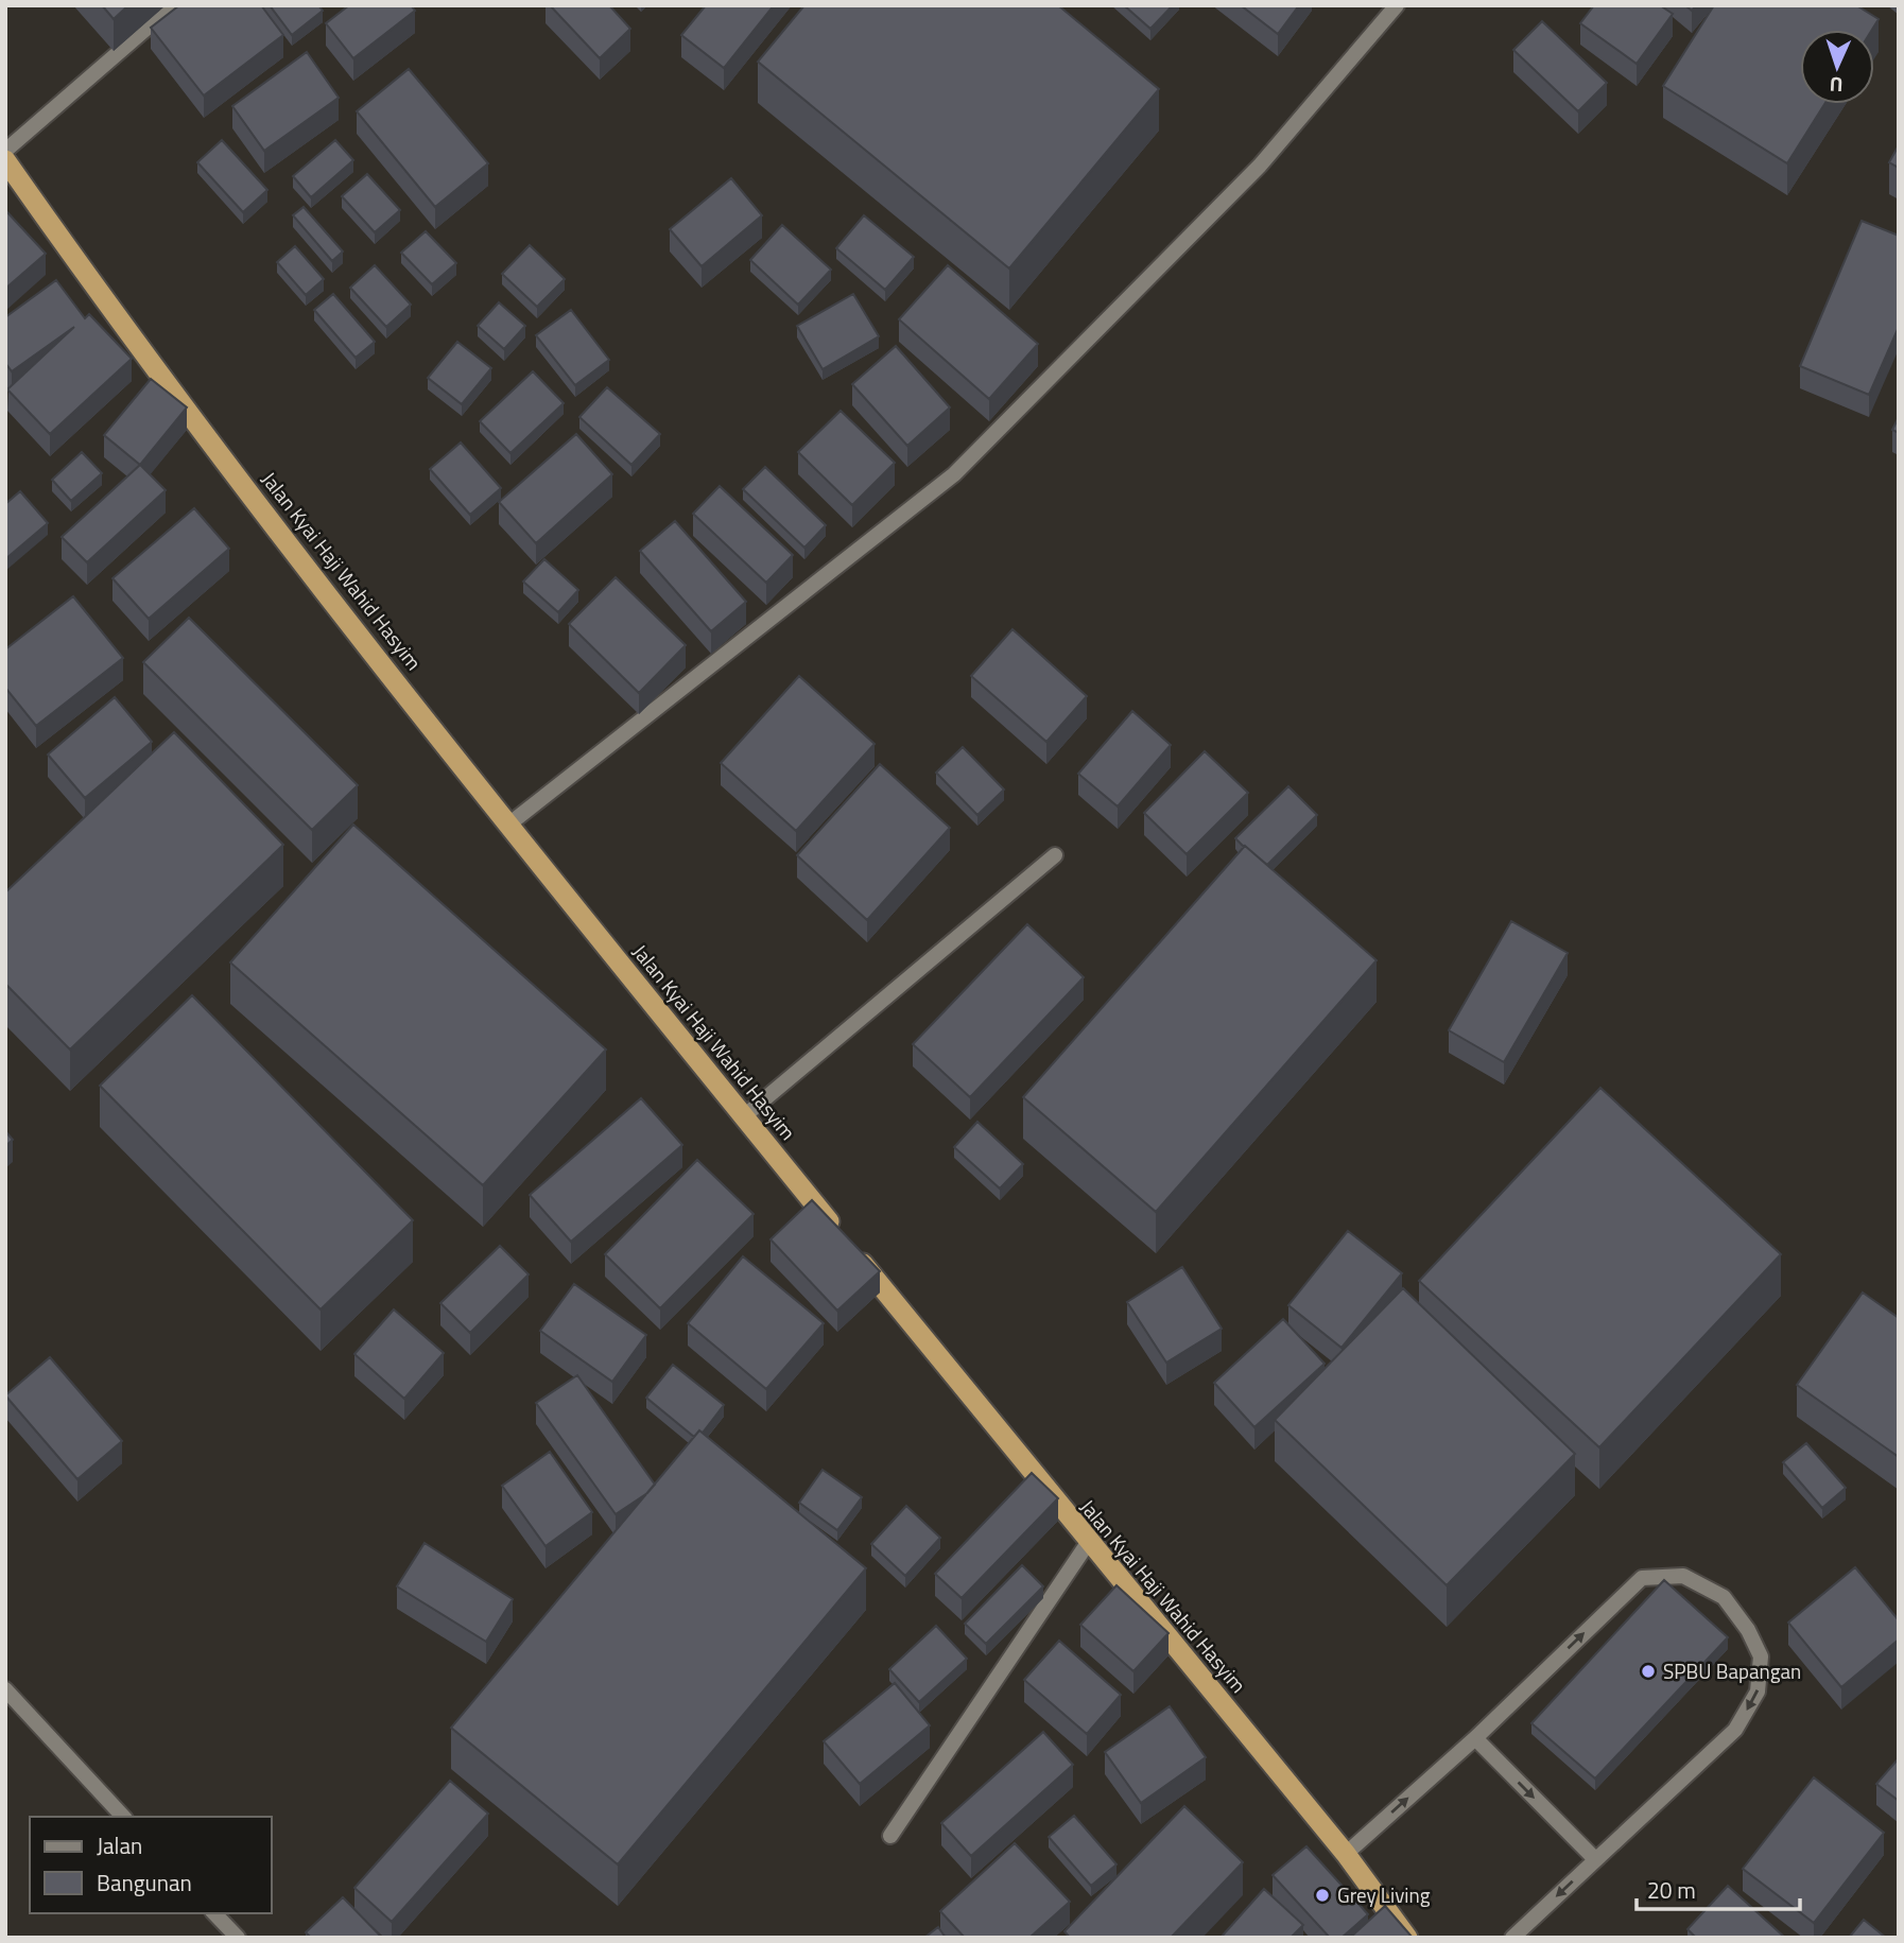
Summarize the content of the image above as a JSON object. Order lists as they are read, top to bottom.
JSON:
{
  "streets": {
    "highway": ["Jalan Kyai Haji Wahid Hasyim"]
  },
  "places": ["SPBU Bapangan", "Grey Living"],
  "legend": ["Jalan", "Bangunan"],
  "scale_bar": "20 m",
  "north": "bottom"
}
